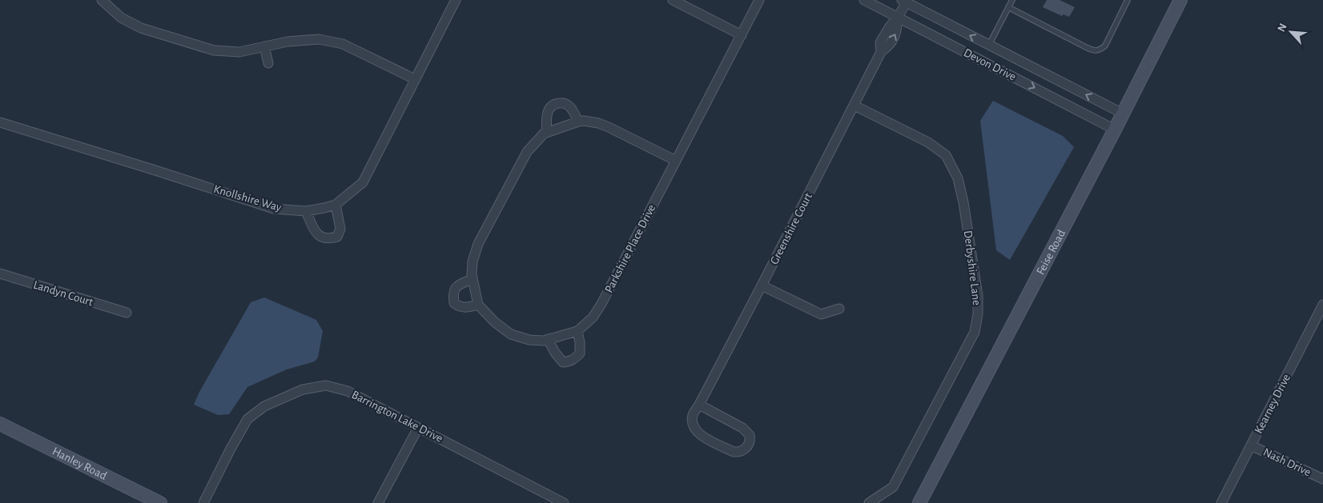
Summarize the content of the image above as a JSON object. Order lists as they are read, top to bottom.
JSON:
{
  "streets": {
    "street": [
      "Devon Drive",
      "Knollshire Way",
      "Greenshire Court",
      "Parkshire Place Drive",
      "Feise Road",
      "Derbyshire Lane",
      "Landyn Court",
      "Kearney Drive",
      "Barrington Lake Drive",
      "Nash Drive",
      "Hanley Road"
    ]
  },
  "crossings": [
    ["Devon Drive", "Greenshire Court"],
    ["Devon Drive", "Feise Road"],
    ["Greenshire Court", "Derbyshire Lane"],
    ["Kearney Drive", "Nash Drive"]
  ],
  "north": "top left"
}
